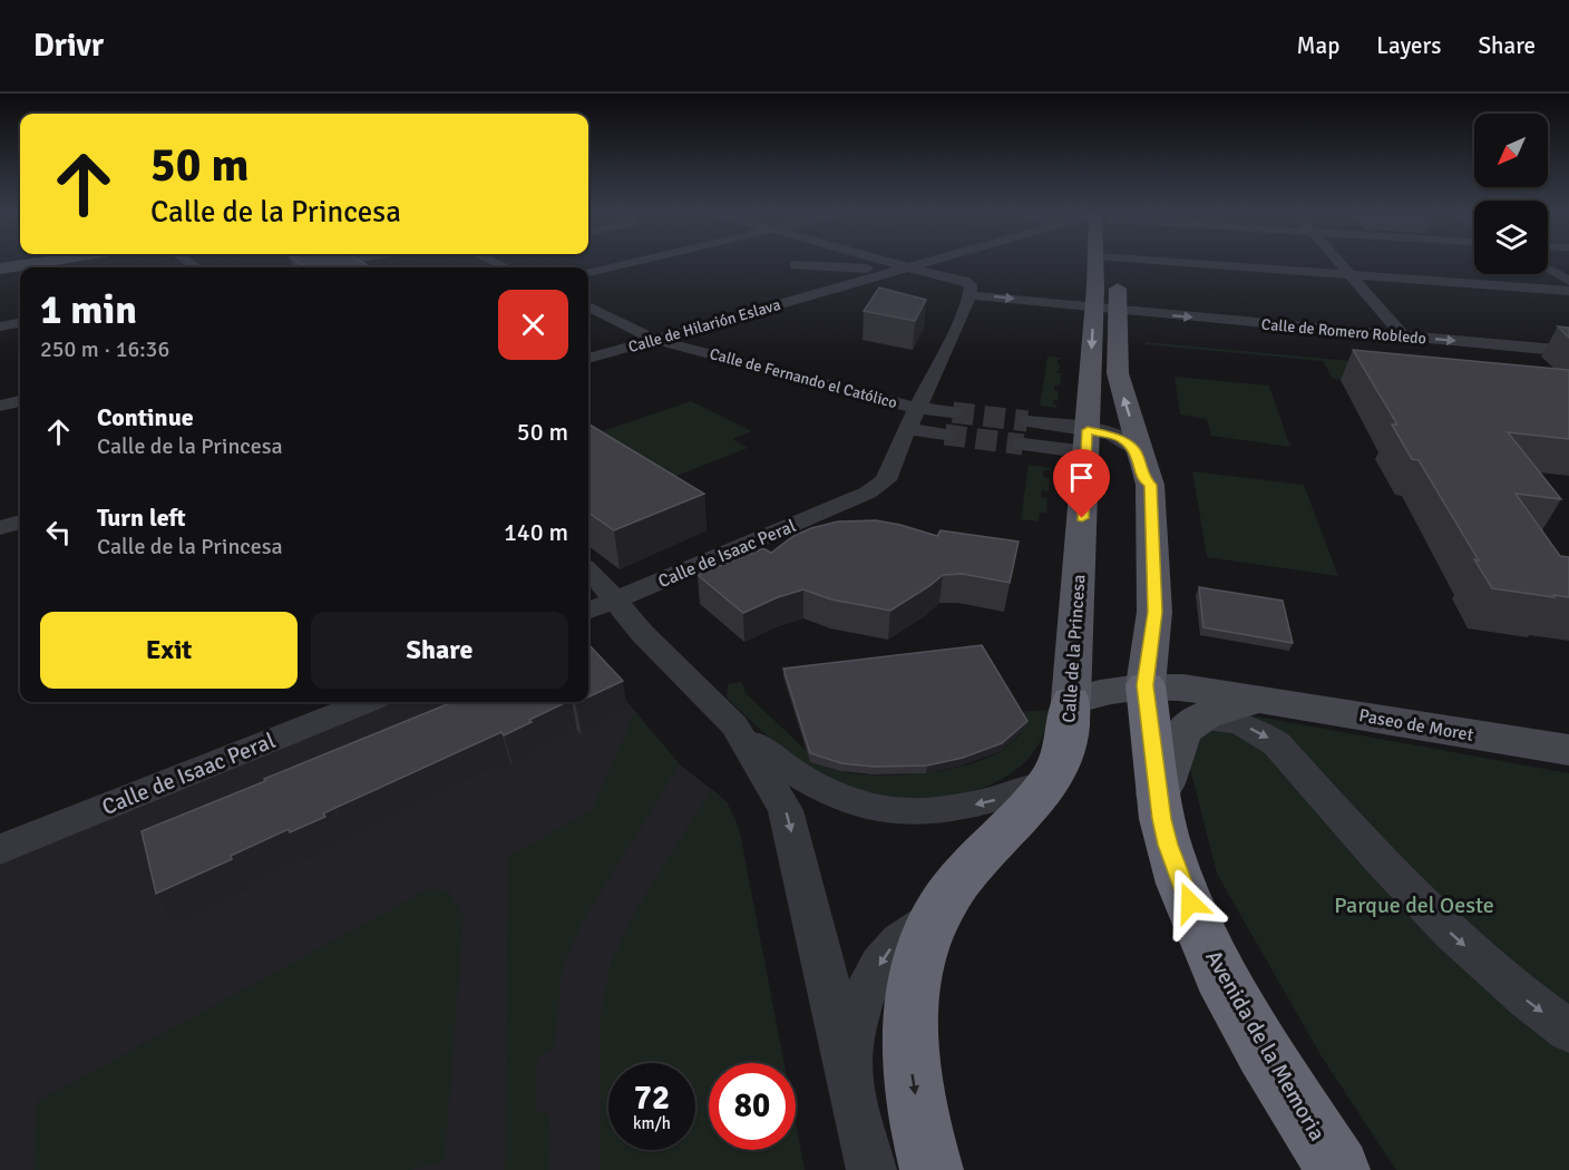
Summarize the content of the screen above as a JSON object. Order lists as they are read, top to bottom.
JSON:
{
  "streets": {
    "highway": ["Calle de la Princesa", "Avenida de la Memoria"],
    "main road": ["Paseo de Moret"],
    "street": [
      "Calle de Hilarión Eslava",
      "Calle de Romero Robledo",
      "Calle de Fernando el Católico",
      "Calle de Isaac Peral"
    ]
  },
  "crossings": [
    ["Calle de Hilarión Eslava", "Calle de Fernando el Católico"],
    ["Calle de Romero Robledo", "Calle de la Princesa"],
    ["Calle de Fernando el Católico", "Calle de Isaac Peral"],
    ["Calle de la Princesa", "Paseo de Moret"],
    ["Paseo de Moret", "Avenida de la Memoria"]
  ],
  "parks": ["Parque del Oeste"],
  "north": "bottom left",
  "page": {
    "header": "Drivr",
    "nav": ["Map", "Layers", "Share"],
    "turn": ["50 m", "Calle de la Princesa"],
    "heading": ["1 min", "250 m · 16:36"],
    "list": [
      {
        "name": "Continue",
        "note": "Calle de la Princesa",
        "value": "50 m"
      },
      {
        "name": "Turn left",
        "note": "Calle de la Princesa",
        "value": "140 m"
      }
    ],
    "buttons": ["Exit", "Share"],
    "speed": "72 km/h",
    "limit": "80"
  }
}
